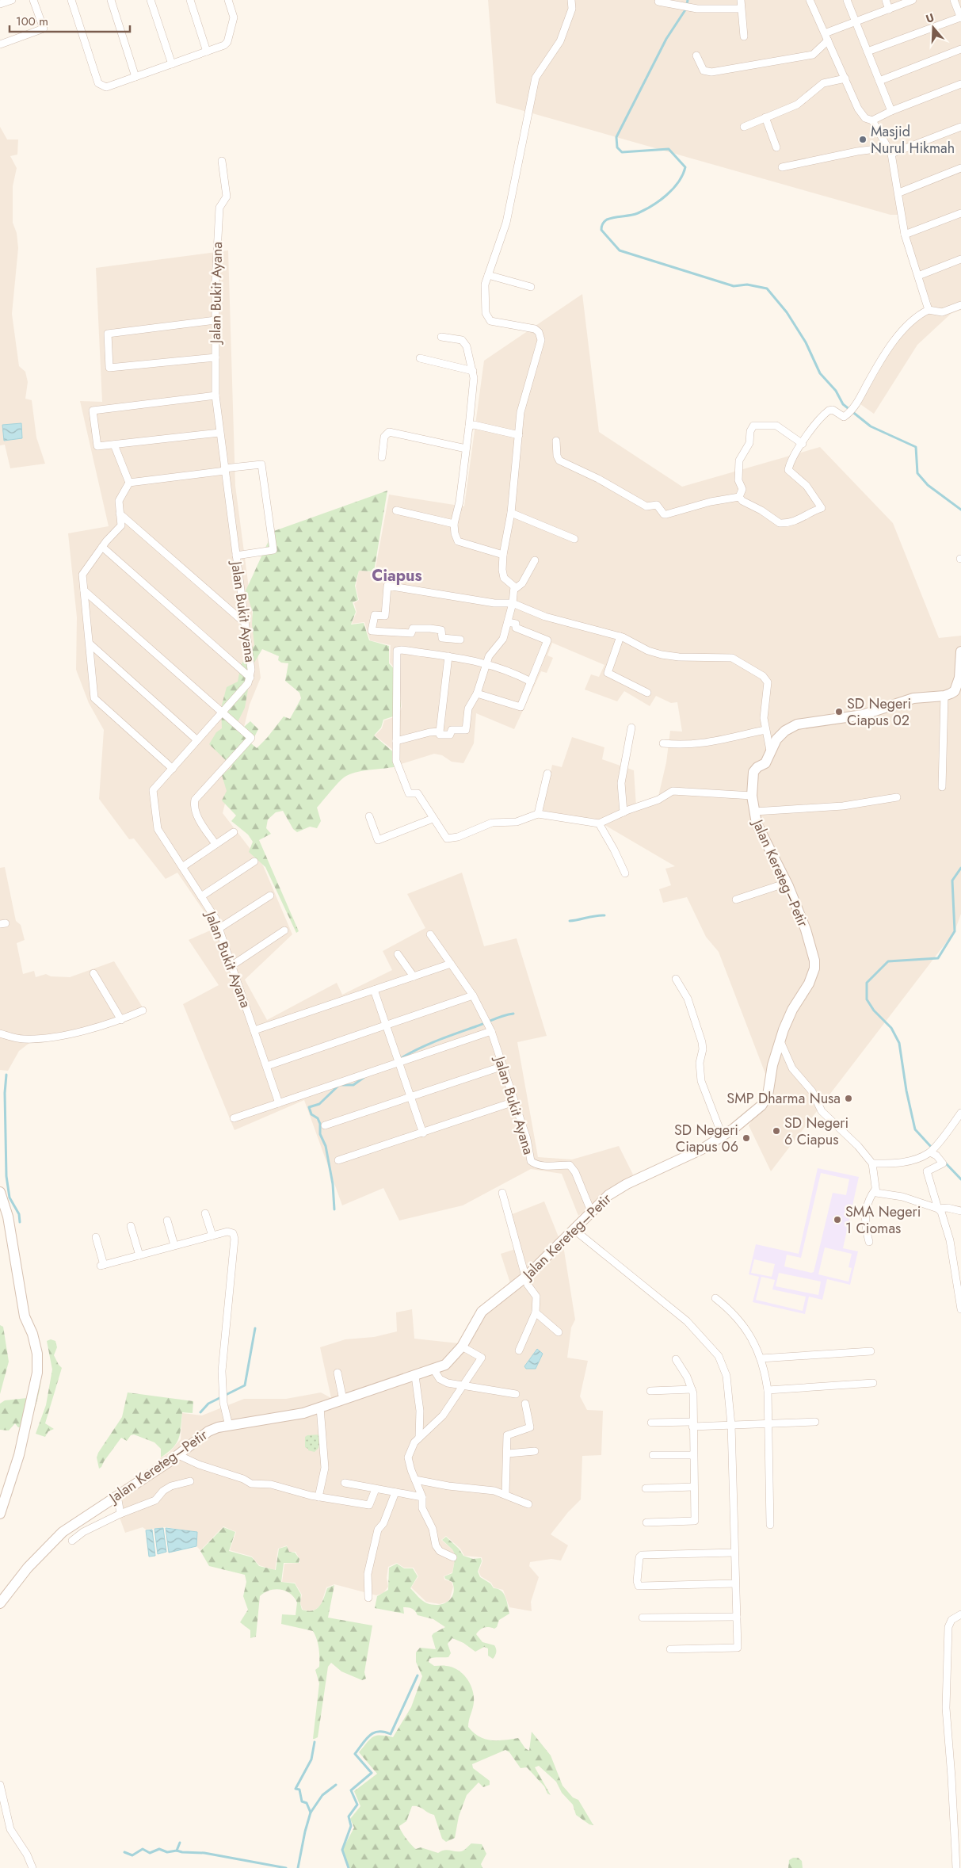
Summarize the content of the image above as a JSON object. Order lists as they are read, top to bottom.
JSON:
{
  "streets": {
    "street": ["Jalan Bukit Ayana", "Jalan Kereteg–Petir"]
  },
  "crossings": [
    ["Jalan Bukit Ayana", "Jalan Kereteg–Petir"]
  ],
  "districts": ["Ciapus"],
  "places": [
    "Masjid Nurul Hikmah",
    "SD Negeri Ciapus 02",
    "SMP Dharma Nusa",
    "SD Negeri 6 Ciapus",
    "SD Negeri Ciapus 06",
    "SMA Negeri 1 Ciomas"
  ],
  "scale_bar": "100 m",
  "north": "top"
}
